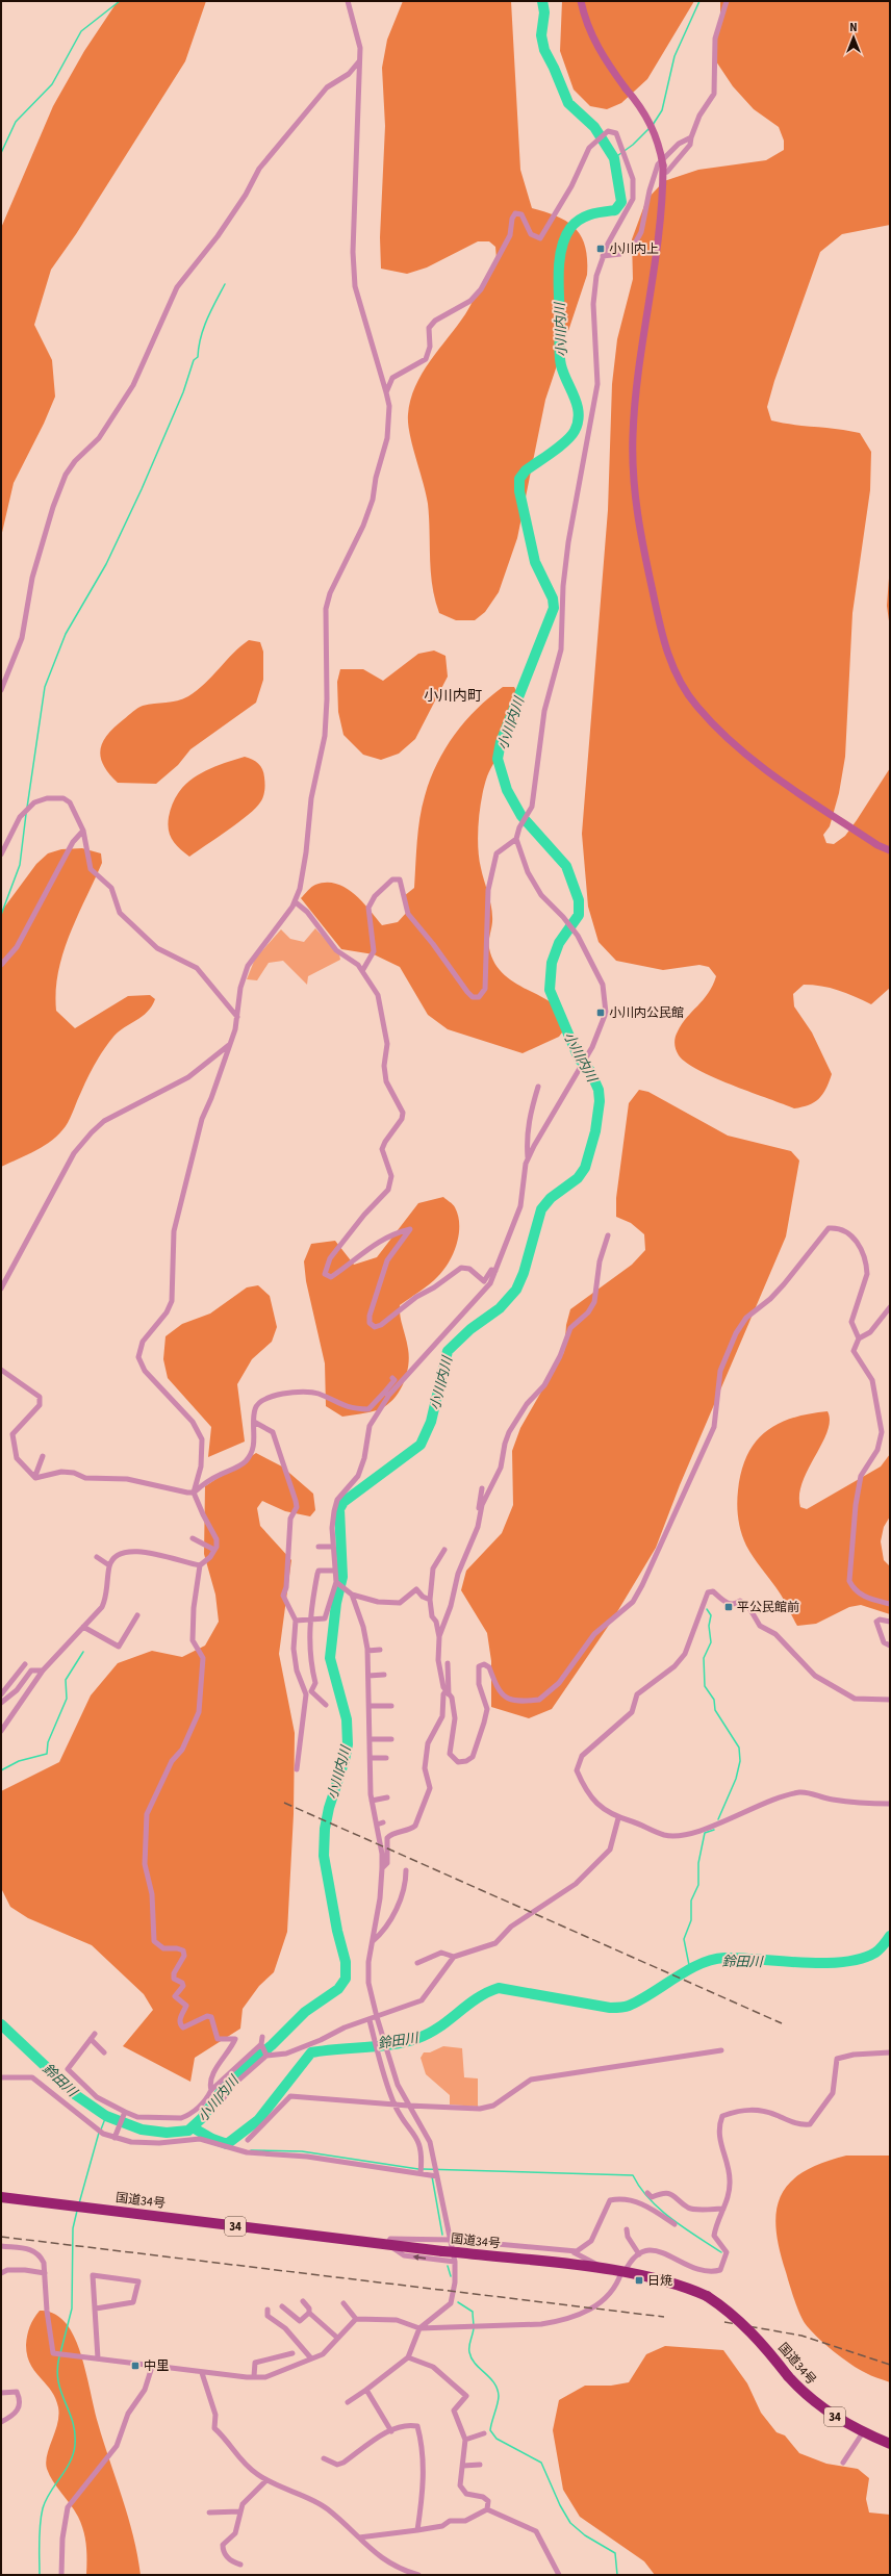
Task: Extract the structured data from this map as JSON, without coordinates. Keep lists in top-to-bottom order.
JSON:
{
  "streets": {
    "highway": ["国道34号", "34"]
  },
  "districts": ["小川内町"],
  "water": ["小川内川", "鈴田川"],
  "places": {
    "transit": [
      "小川内上",
      "小川内公民館",
      "平公民館前",
      "日焼",
      "中里"
    ]
  },
  "north": "top"
}
